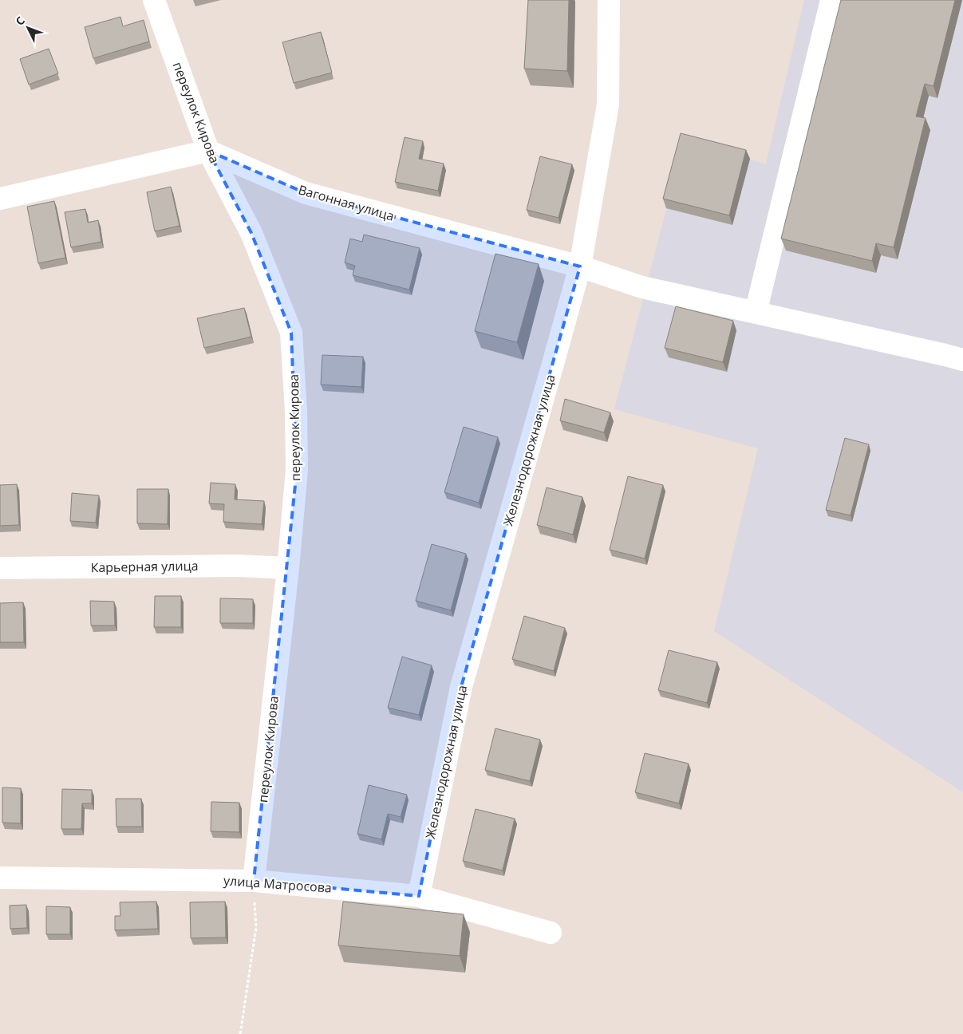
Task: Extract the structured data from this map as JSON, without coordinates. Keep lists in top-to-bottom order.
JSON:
{
  "streets": {
    "street": [
      "переулок Кирова",
      "Вагонная улица",
      "Железнодорожная улица",
      "Карьерная улица",
      "улица Матросова"
    ]
  },
  "crossings": [
    ["переулок Кирова", "Вагонная улица"],
    ["переулок Кирова", "Карьерная улица"],
    ["переулок Кирова", "улица Матросова"],
    ["Вагонная улица", "Железнодорожная улица"],
    ["Железнодорожная улица", "улица Матросова"]
  ],
  "north": "top left"
}
